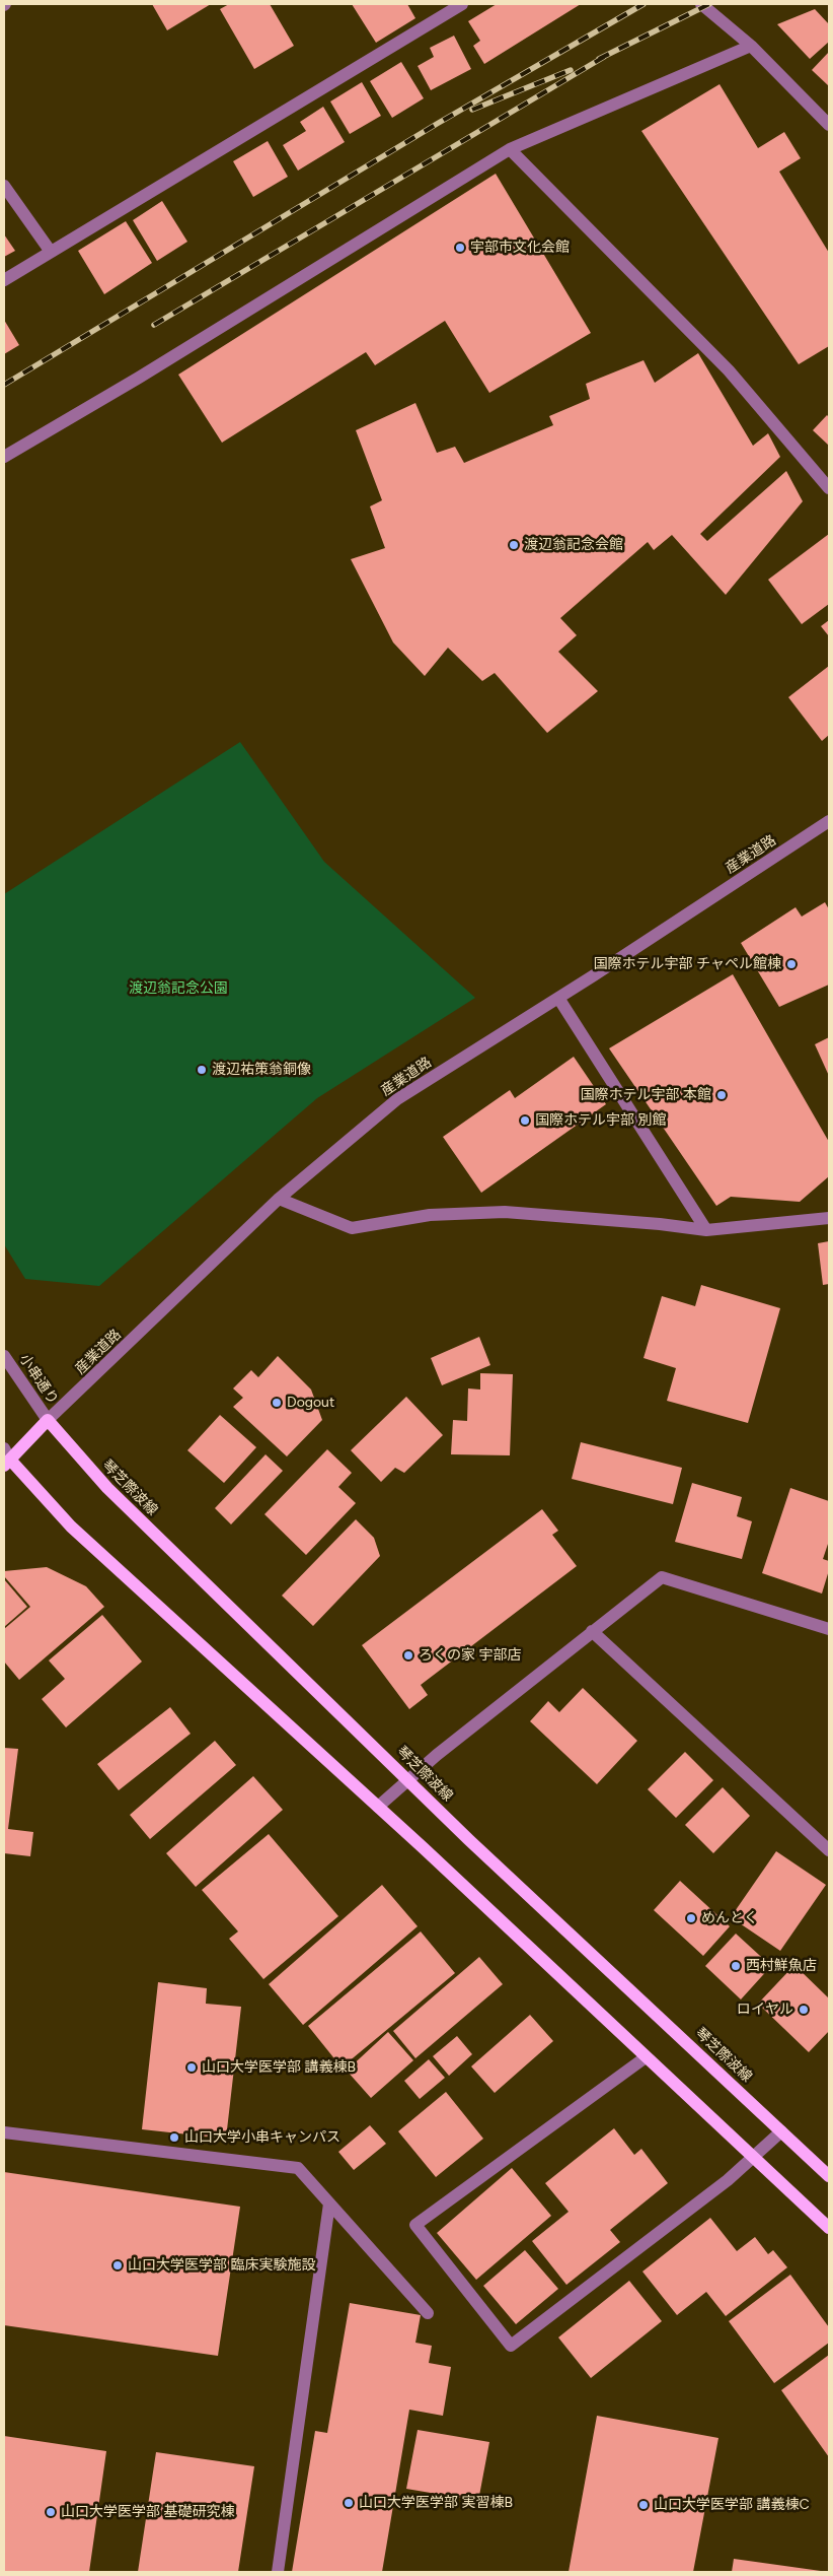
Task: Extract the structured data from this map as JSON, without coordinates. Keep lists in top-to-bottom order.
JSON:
{
  "streets": {
    "main road": ["琴芝際波線"],
    "street": ["産業道路", "小串通り"]
  },
  "crossings": [
    ["産業道路", "小串通り"],
    ["産業道路", "琴芝際波線"],
    ["小串通り", "琴芝際波線"]
  ],
  "parks": ["渡辺翁記念公園"],
  "places": [
    "宇部市文化会館",
    "渡辺翁記念会館",
    "国際ホテル宇部 チャペル館棟",
    "渡辺祐策翁銅像",
    "国際ホテル宇部 本館",
    "国際ホテル宇部 別館",
    "Dogout",
    "ろくの家 宇部店",
    "めんとく",
    "西村鮮魚店",
    "ロイヤル",
    "山口大学医学部 講義棟B",
    "山口大学小串キャンパス",
    "山口大学医学部 臨床実験施設",
    "山口大学医学部 実習棟B",
    "山口大学医学部 講義棟C",
    "山口大学医学部 基礎研究棟"
  ]
}
